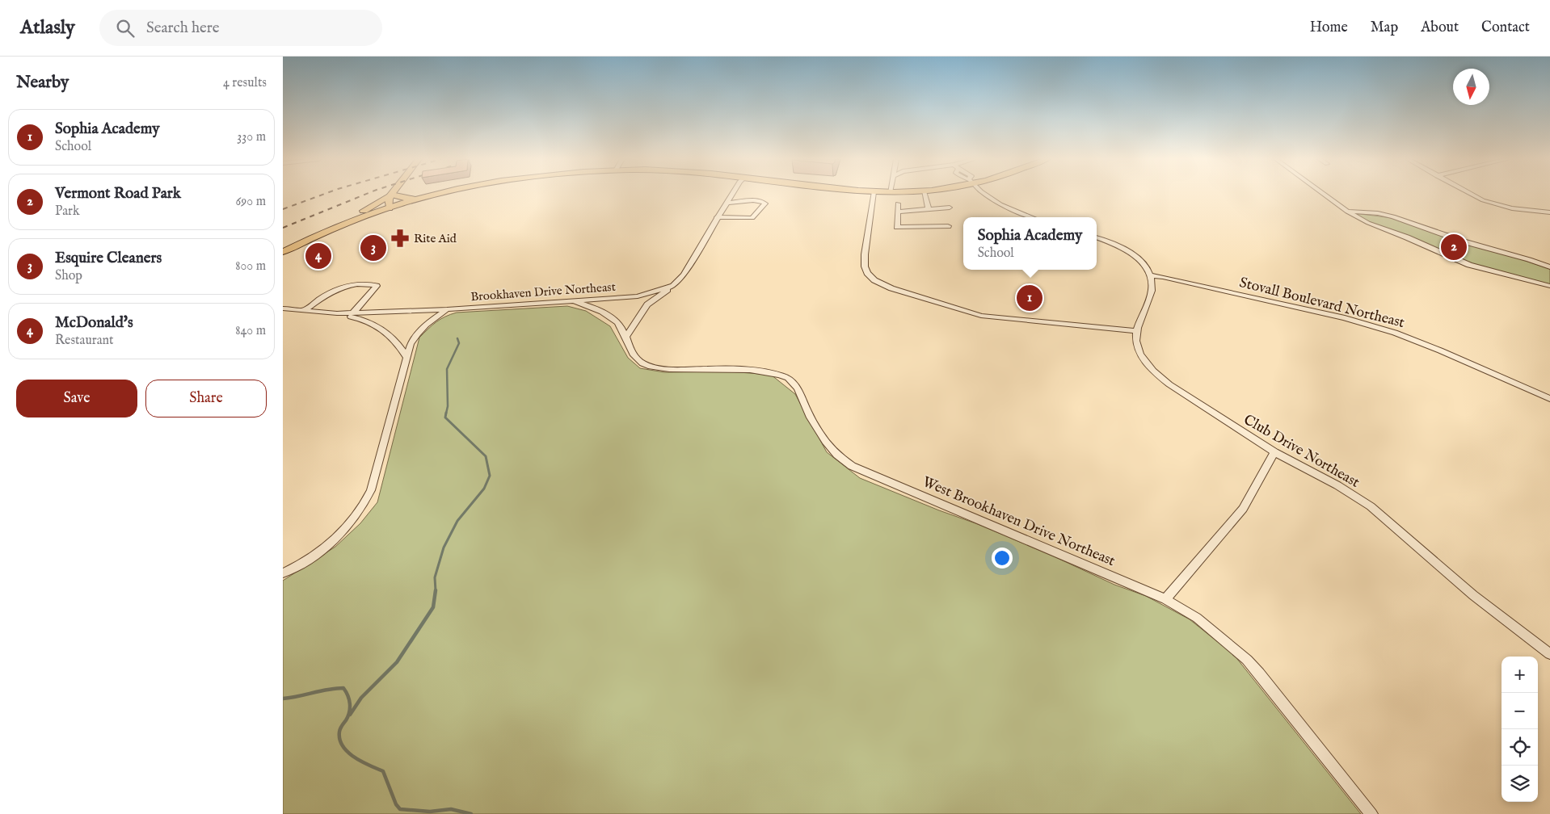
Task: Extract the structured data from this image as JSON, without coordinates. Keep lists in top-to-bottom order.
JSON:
{
  "streets": {
    "street": [
      "Brookhaven Drive Northeast",
      "Stovall Boulevard Northeast",
      "Club Drive Northeast",
      "West Brookhaven Drive Northeast"
    ]
  },
  "crossings": [
    ["Brookhaven Drive Northeast", "West Brookhaven Drive Northeast"],
    ["Stovall Boulevard Northeast", "Club Drive Northeast"]
  ],
  "places": {
    "pharmacy": ["Rite Aid"]
  },
  "north": "bottom",
  "page": {
    "header": "Atlasly",
    "search": "Search here",
    "nav": [
      "Home",
      "Map",
      "About",
      "Contact"
    ],
    "heading": ["Nearby", "4 results"],
    "list": [
      {
        "mark": "1",
        "name": "Sophia Academy",
        "note": "School",
        "value": "330 m"
      },
      {
        "mark": "2",
        "name": "Vermont Road Park",
        "note": "Park",
        "value": "690 m"
      },
      {
        "mark": "3",
        "name": "Esquire Cleaners",
        "note": "Shop",
        "value": "800 m"
      },
      {
        "mark": "4",
        "name": "McDonald's",
        "note": "Restaurant",
        "value": "840 m"
      }
    ],
    "popup": ["Sophia Academy", "School"],
    "pins": [
      "2",
      "3",
      "4",
      "1"
    ],
    "buttons": ["Save", "Share"],
    "map_buttons": ["+", "−"]
  }
}
